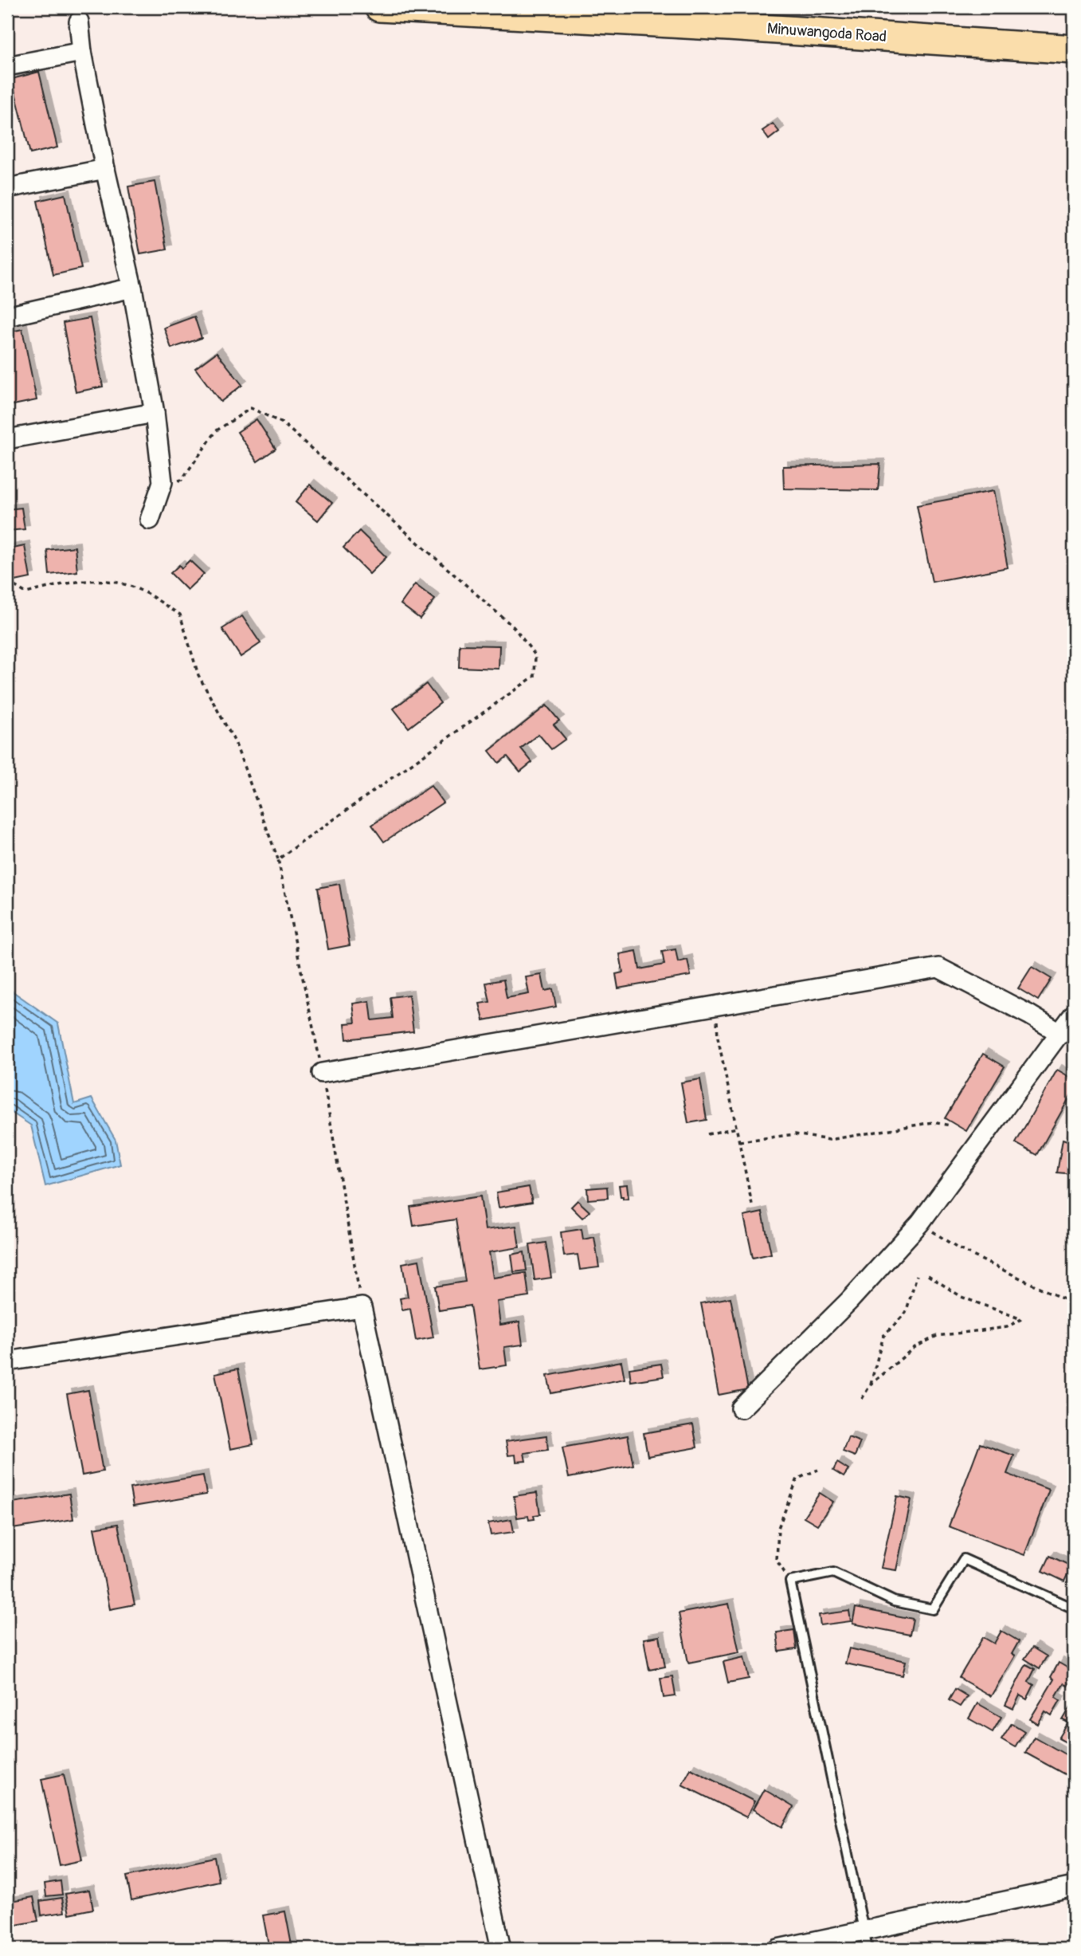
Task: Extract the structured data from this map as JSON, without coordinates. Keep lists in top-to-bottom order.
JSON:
{
  "streets": {
    "main road": ["Minuwangoda Road"]
  }
}
